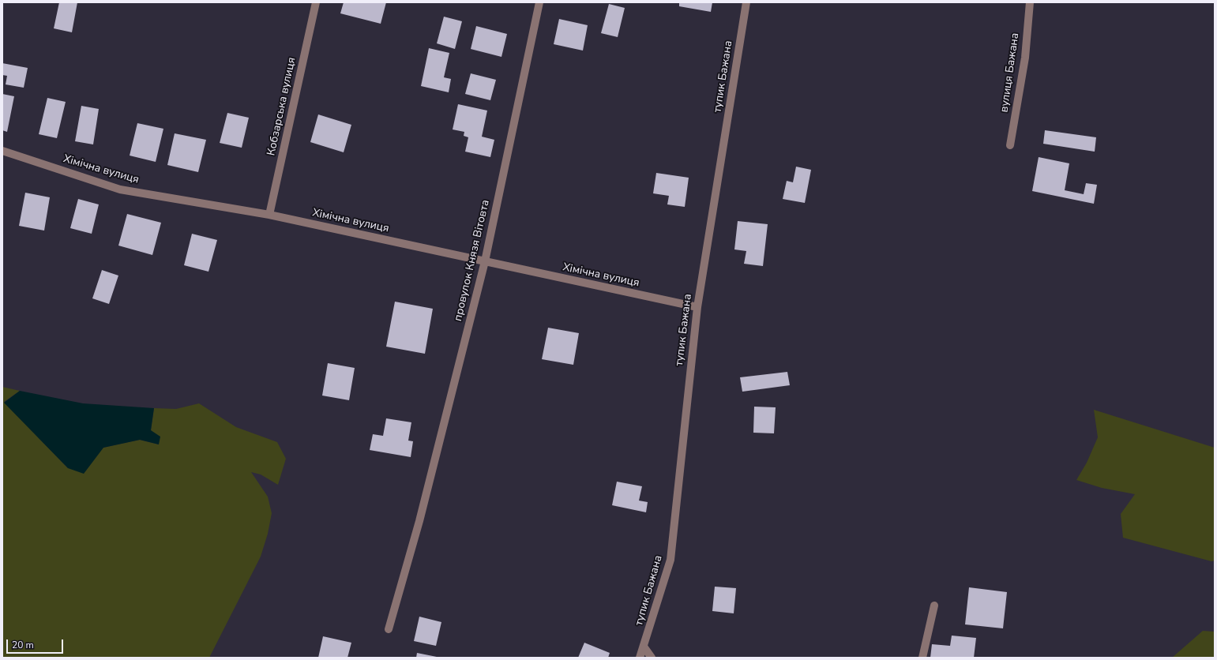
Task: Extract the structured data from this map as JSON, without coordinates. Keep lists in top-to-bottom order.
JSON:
{
  "streets": {
    "street": [
      "вулиця Бажана",
      "тупик Бажана",
      "Кобзарська вулиця",
      "Хімічна вулиця",
      "провулок Князя Вітовта"
    ]
  },
  "crossings": [
    ["тупик Бажана", "Хімічна вулиця"],
    ["Кобзарська вулиця", "Хімічна вулиця"],
    ["Хімічна вулиця", "провулок Князя Вітовта"]
  ],
  "scale_bar": "20 m"
}
